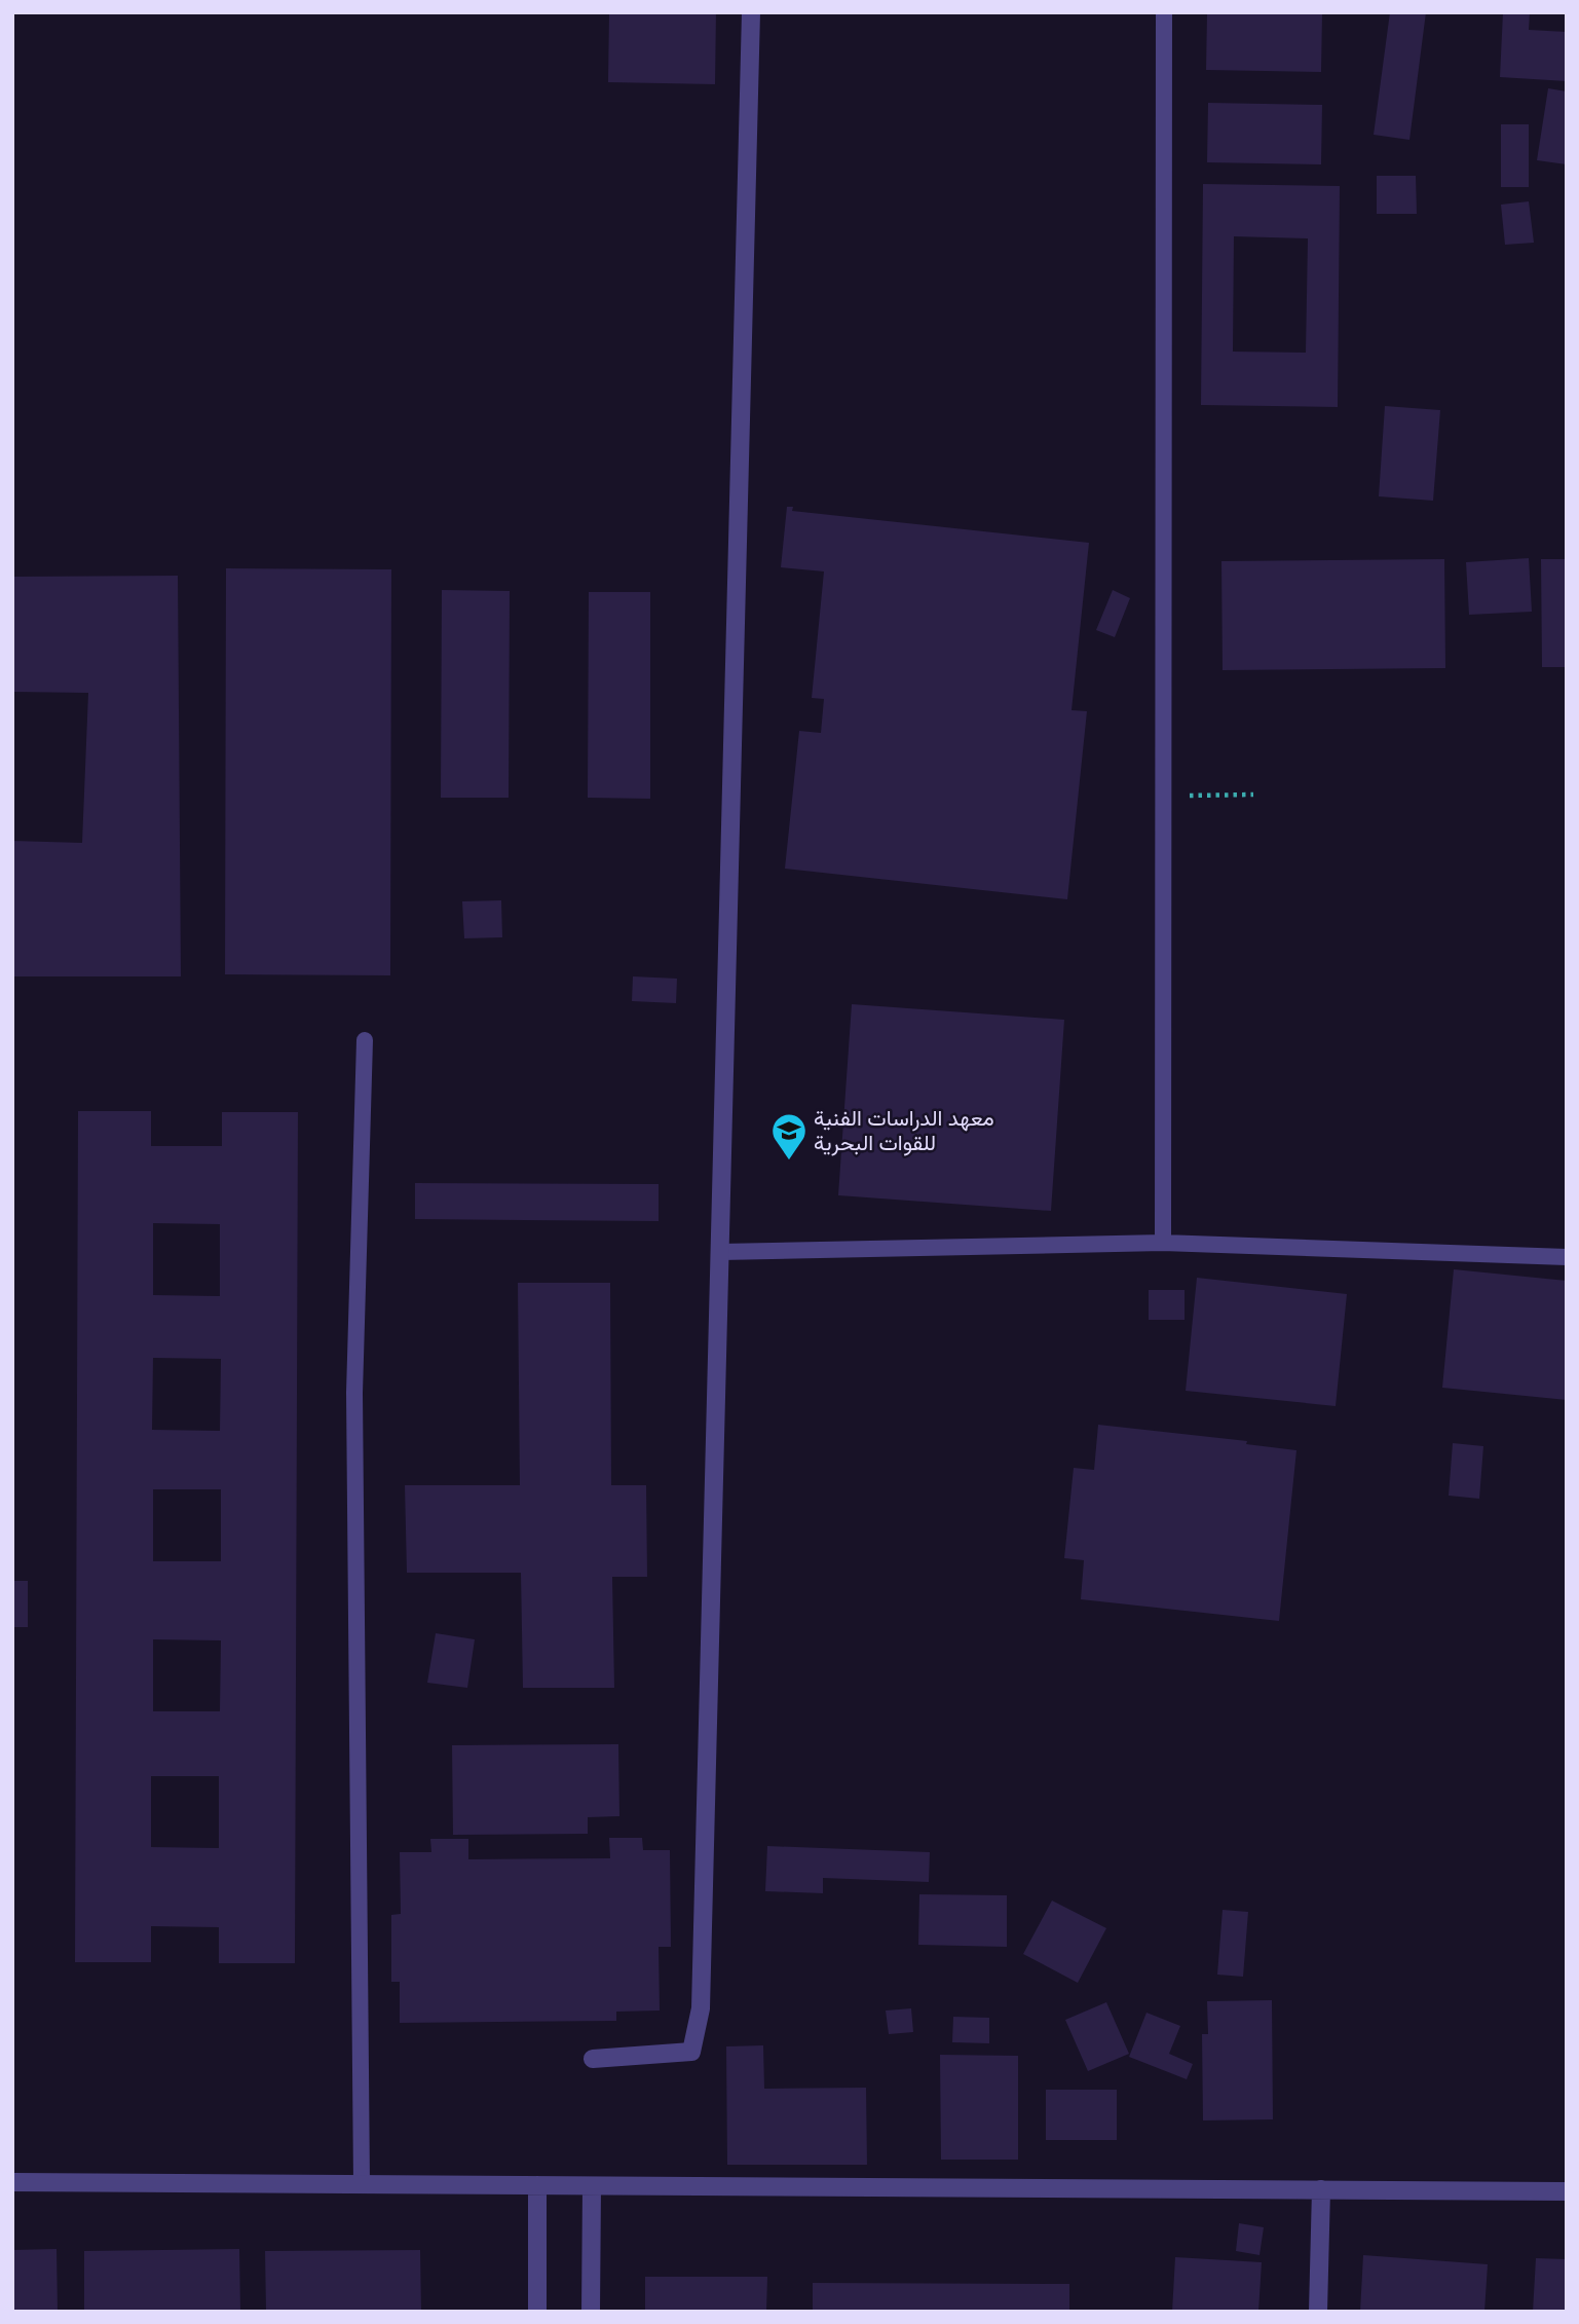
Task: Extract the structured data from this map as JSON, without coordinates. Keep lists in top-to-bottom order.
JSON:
{
  "places": {
    "school or university": ["معهد الدراسات الفنية للقوات البحرية"]
  }
}
